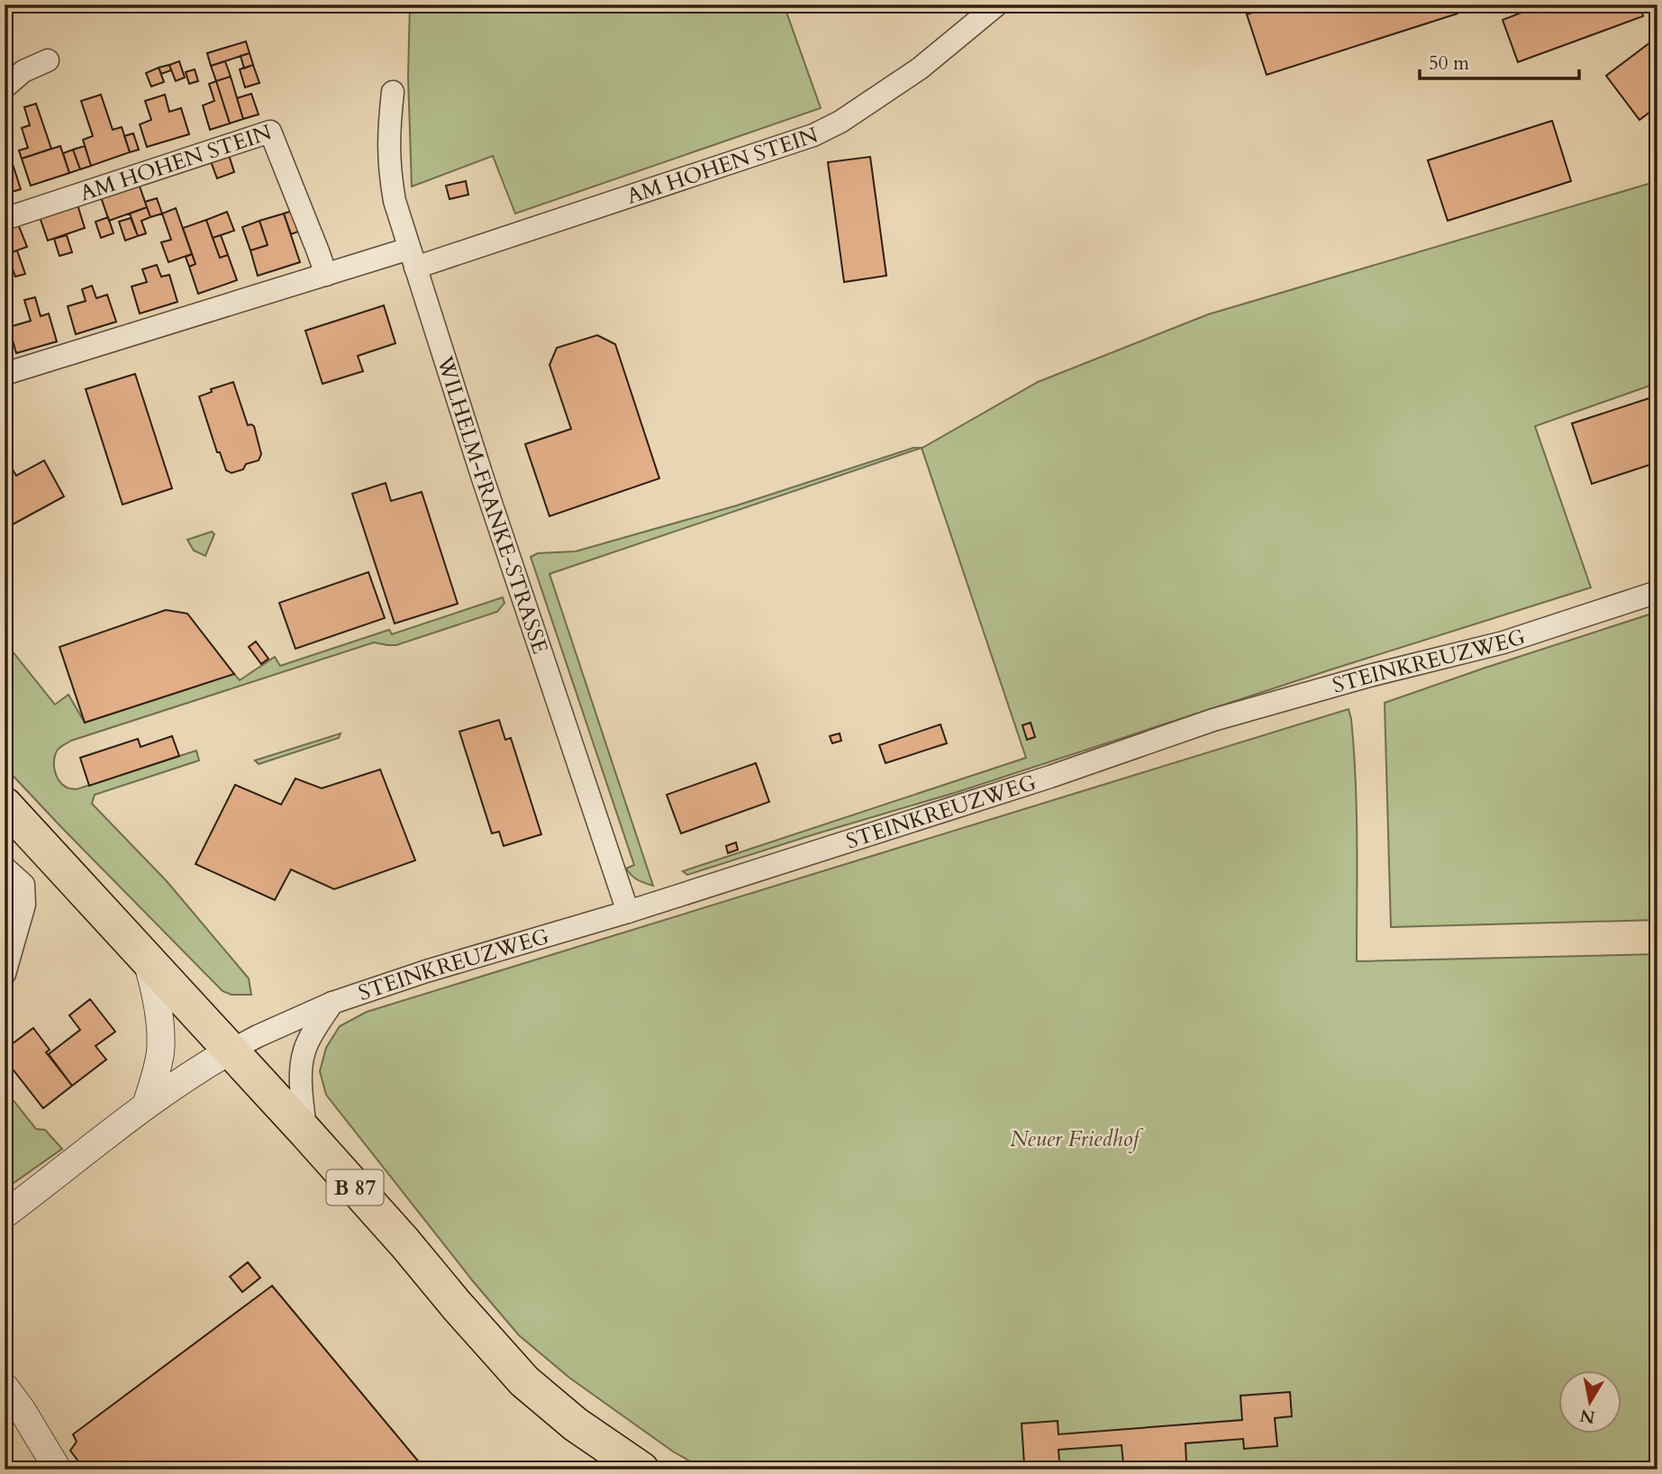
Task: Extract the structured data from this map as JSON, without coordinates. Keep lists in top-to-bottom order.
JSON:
{
  "streets": {
    "main road": ["B 87"],
    "street": ["AM HOHEN STEIN", "WILHELM-FRANKE-STRASSE", "STEINKREUZWEG"]
  },
  "crossings": [
    ["AM HOHEN STEIN", "WILHELM-FRANKE-STRASSE"],
    ["WILHELM-FRANKE-STRASSE", "STEINKREUZWEG"],
    ["STEINKREUZWEG", "B 87"]
  ],
  "parks": ["Neuer Friedhof"],
  "scale_bar": "50 m",
  "north": "bottom"
}
